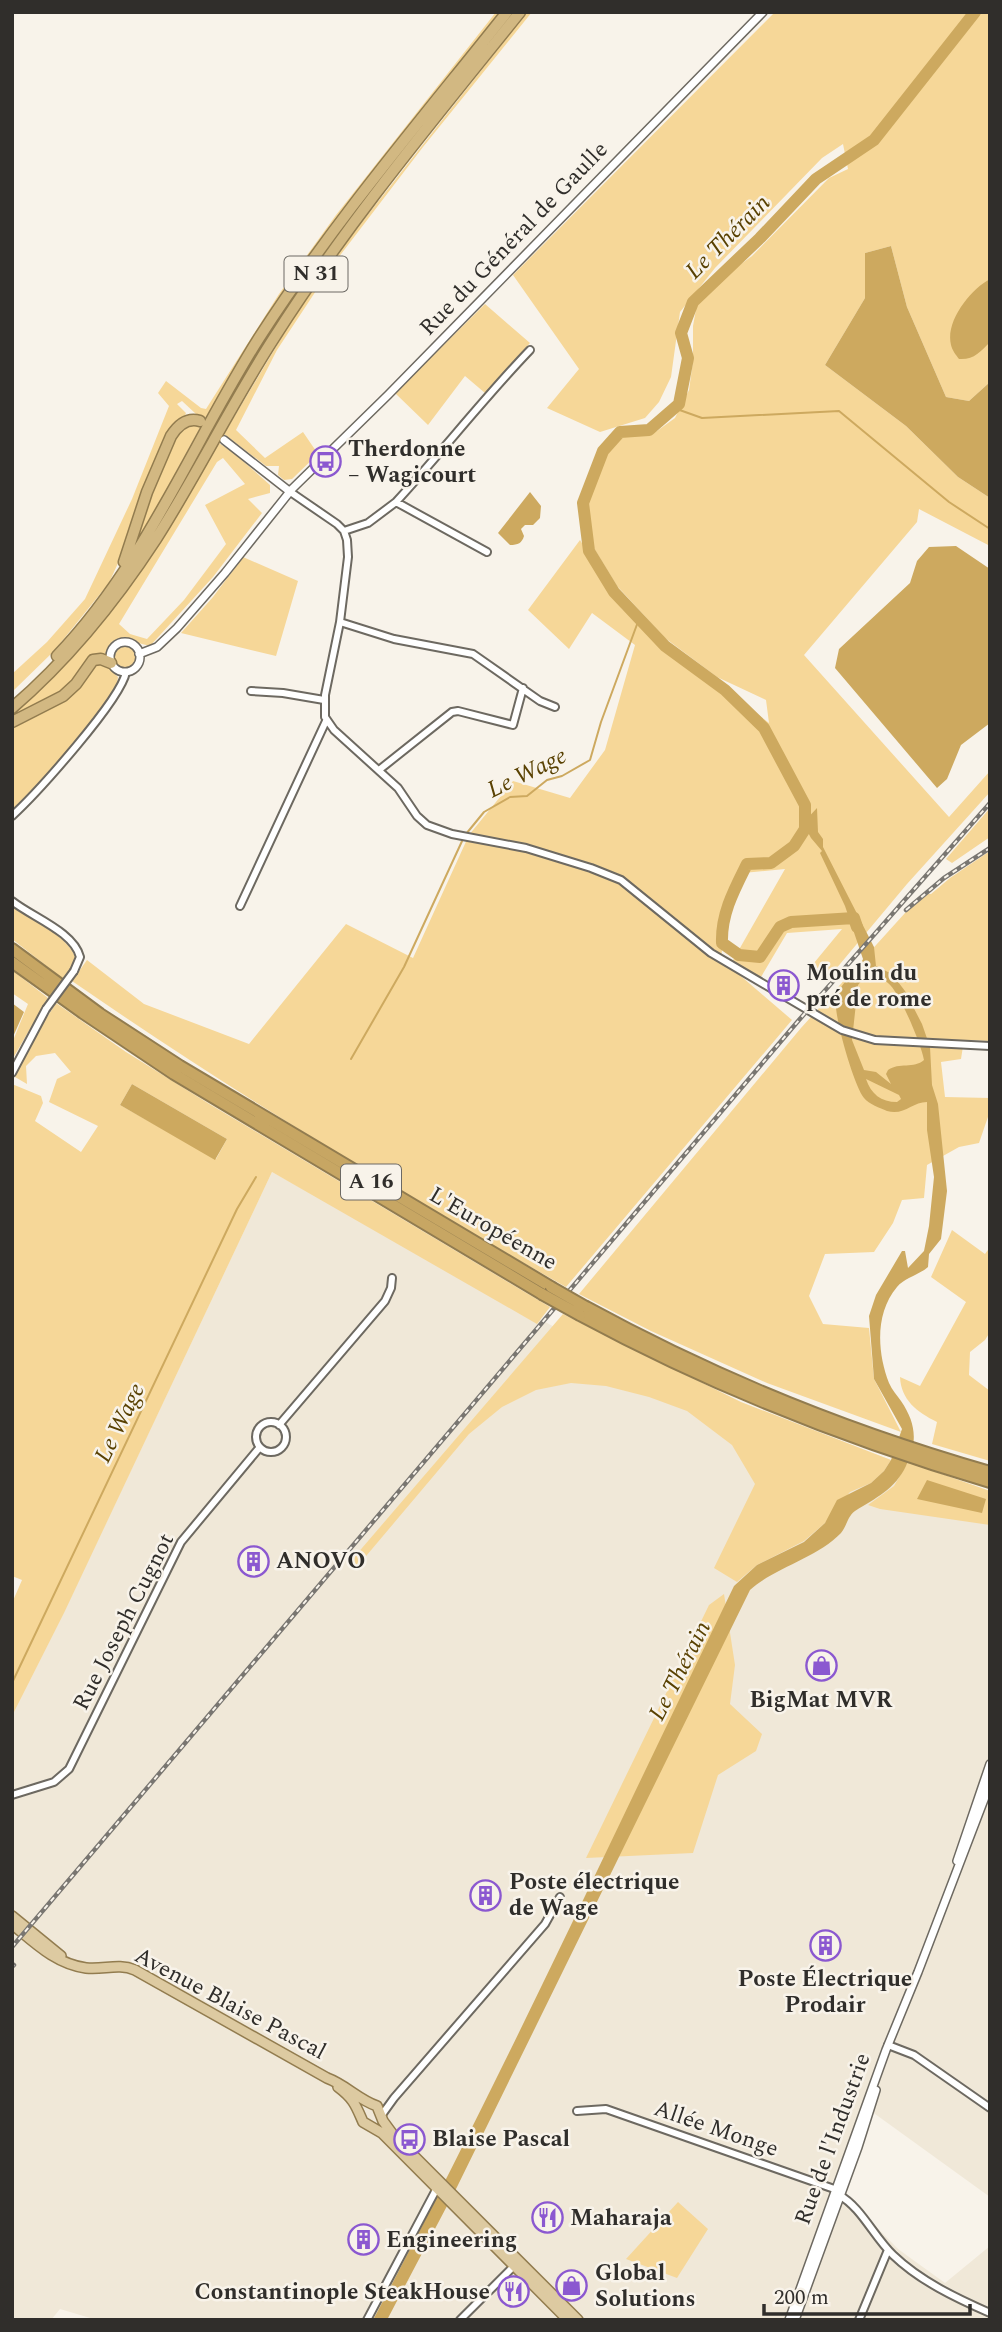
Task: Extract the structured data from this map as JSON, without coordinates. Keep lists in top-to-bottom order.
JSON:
{
  "streets": {
    "highway": ["N 31", "A 16", "L'Européenne"],
    "main road": ["Avenue Blaise Pascal"],
    "street": [
      "Rue du Général de Gaulle",
      "Rue Joseph Cugnot",
      "Allée Monge",
      "Rue de l'Industrie"
    ]
  },
  "crossings": [
    ["Allée Monge", "Rue de l'Industrie"]
  ],
  "water": ["Le Thérain", "Le Wage"],
  "places": {
    "bus stop": ["Therdonne – Wagicourt", "Blaise Pascal"],
    "building": [
      "Moulin du pré de rome",
      "ANOVO",
      "Poste électrique de Wage",
      "Poste Électrique Prodair",
      "Engineering"
    ],
    "shop": ["BigMat MVR", "Global Solutions"],
    "restaurant": ["Maharaja", "Constantinople SteakHouse"]
  },
  "scale_bar": "200 m"
}
